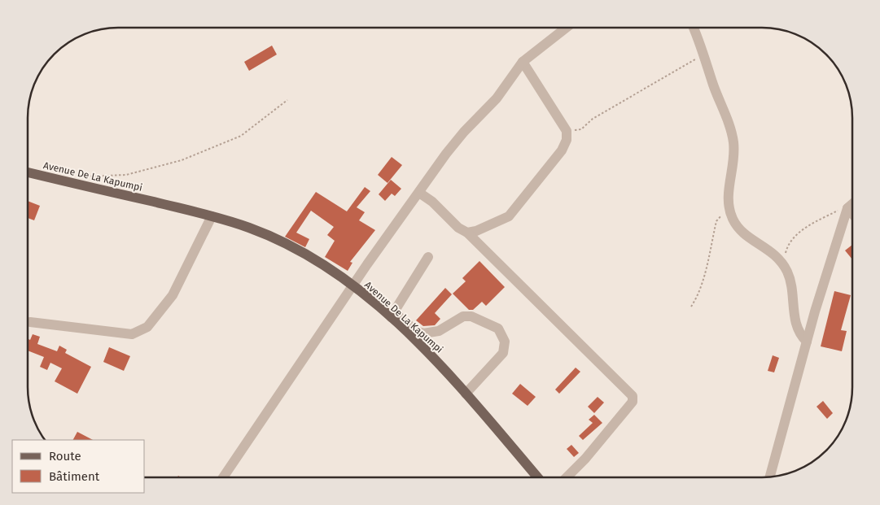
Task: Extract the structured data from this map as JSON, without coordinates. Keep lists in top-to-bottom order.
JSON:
{
  "streets": {
    "main road": ["Avenue De La Kapumpi"]
  },
  "legend": ["Route", "Bâtiment"]
}
